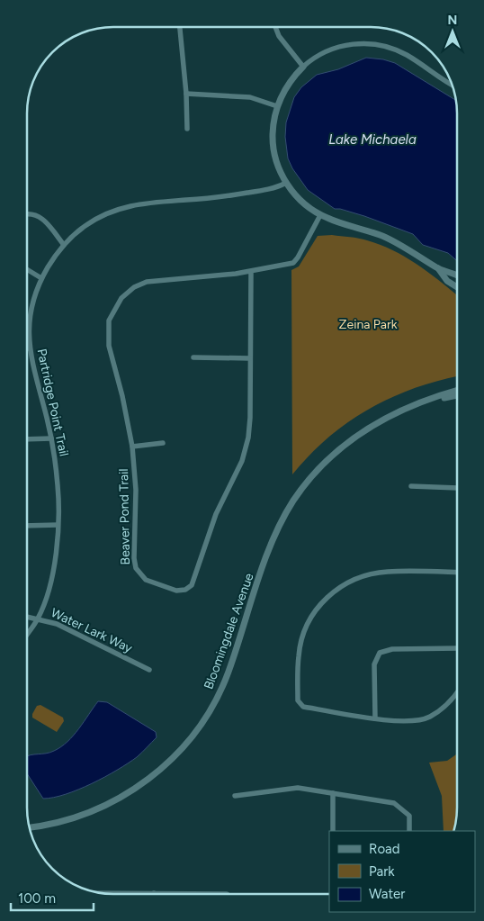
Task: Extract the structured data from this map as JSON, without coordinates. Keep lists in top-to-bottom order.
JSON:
{
  "streets": {
    "street": [
      "Partridge Point Trail",
      "Beaver Pond Trail",
      "Water Lark Way",
      "Bloomingdale Avenue"
    ]
  },
  "crossings": [
    ["Partridge Point Trail", "Water Lark Way"]
  ],
  "water": ["Lake Michaela"],
  "parks": ["Zeina Park"],
  "legend": ["Road", "Park", "Water"],
  "scale_bar": "100 m",
  "north": "top"
}
